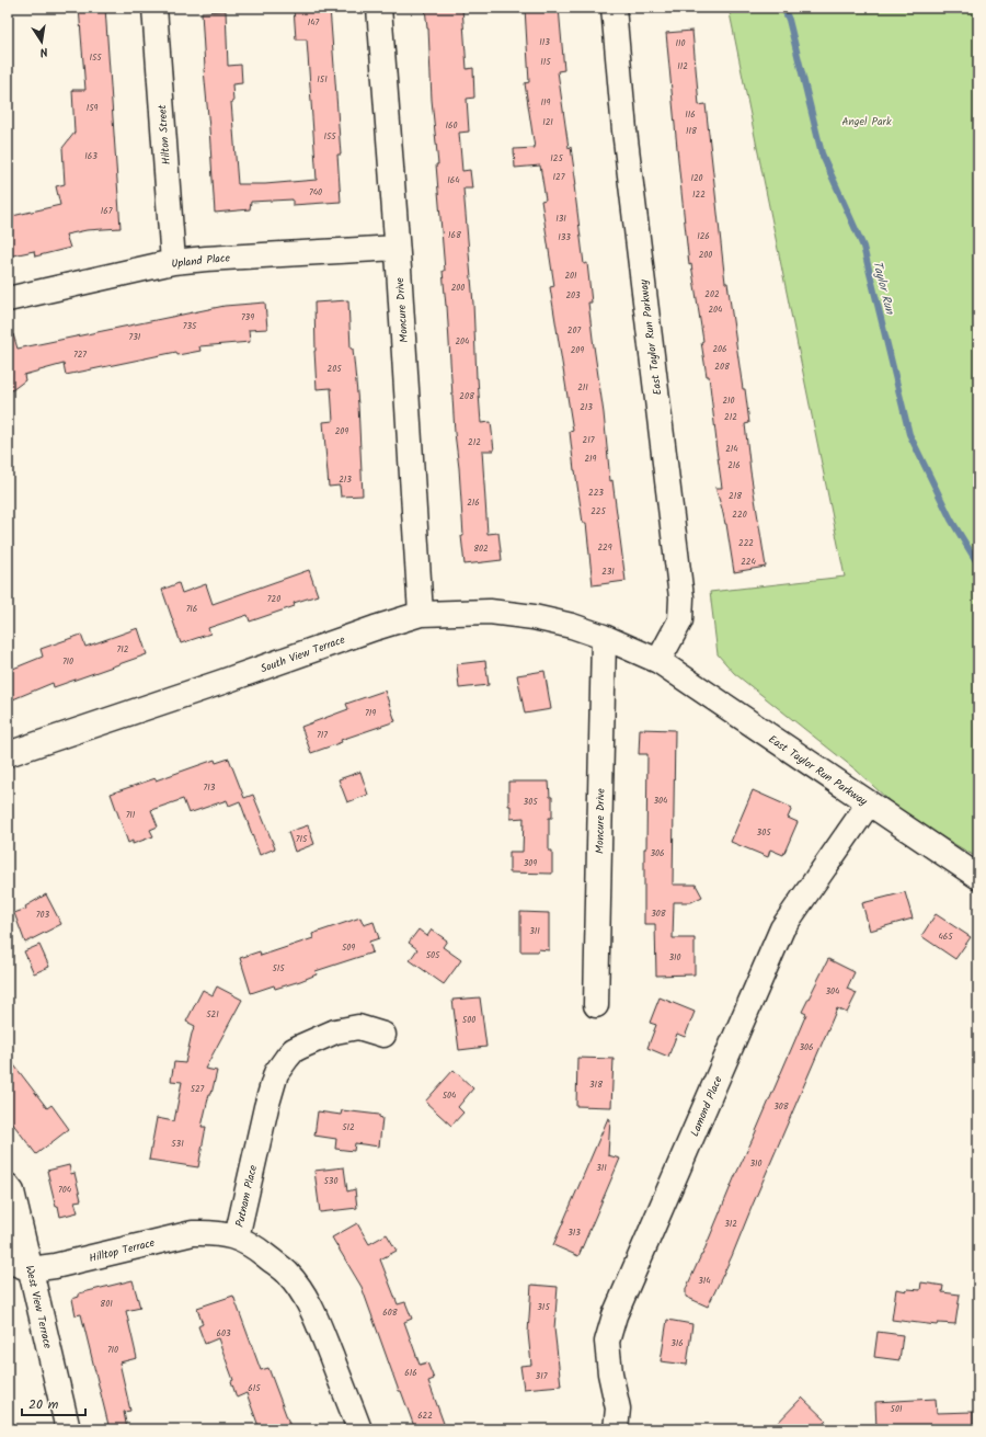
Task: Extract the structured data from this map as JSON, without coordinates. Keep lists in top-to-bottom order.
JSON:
{
  "streets": {
    "street": [
      "Hilton Street",
      "Upland Place",
      "Moncure Drive",
      "East Taylor Run Parkway",
      "South View Terrace",
      "Lamond Place",
      "Putnam Place",
      "Hilltop Terrace",
      "West View Terrace"
    ]
  },
  "crossings": [
    ["Hilton Street", "Upland Place"],
    ["Upland Place", "Moncure Drive"],
    ["Moncure Drive", "East Taylor Run Parkway"],
    ["Moncure Drive", "South View Terrace"],
    ["East Taylor Run Parkway", "South View Terrace"],
    ["East Taylor Run Parkway", "Lamond Place"],
    ["Putnam Place", "Hilltop Terrace"],
    ["Hilltop Terrace", "West View Terrace"]
  ],
  "water": ["Taylor Run"],
  "parks": ["Angel Park"],
  "house_numbers": [
    "147",
    "113",
    "110",
    "155",
    "115",
    "112",
    "151",
    "119",
    "159",
    "116",
    "121",
    "160",
    "118",
    "155",
    "163",
    "125",
    "127",
    "120",
    "164",
    "740",
    "122",
    "167",
    "131",
    "168",
    "126",
    "133",
    "200",
    "201",
    "200",
    "202",
    "203",
    "204",
    "739",
    "735",
    "207",
    "731",
    "204",
    "206",
    "209",
    "727",
    "208",
    "205",
    "211",
    "208",
    "210",
    "213",
    "212",
    "209",
    "217",
    "212",
    "214",
    "219",
    "216",
    "213",
    "223",
    "218",
    "216",
    "225",
    "220",
    "222",
    "229",
    "802",
    "224",
    "231",
    "720",
    "716",
    "712",
    "710",
    "719",
    "717",
    "713",
    "304",
    "305",
    "711",
    "305",
    "715",
    "306",
    "309",
    "308",
    "703",
    "311",
    "465",
    "509",
    "505",
    "310",
    "515",
    "304",
    "521",
    "500",
    "306",
    "318",
    "527",
    "504",
    "308",
    "512",
    "531",
    "310",
    "311",
    "530",
    "704",
    "312",
    "313",
    "314",
    "801",
    "315",
    "608",
    "603",
    "316",
    "710",
    "616",
    "317",
    "615",
    "501",
    "622"
  ],
  "scale_bar": "20 m",
  "north": "bottom"
}
